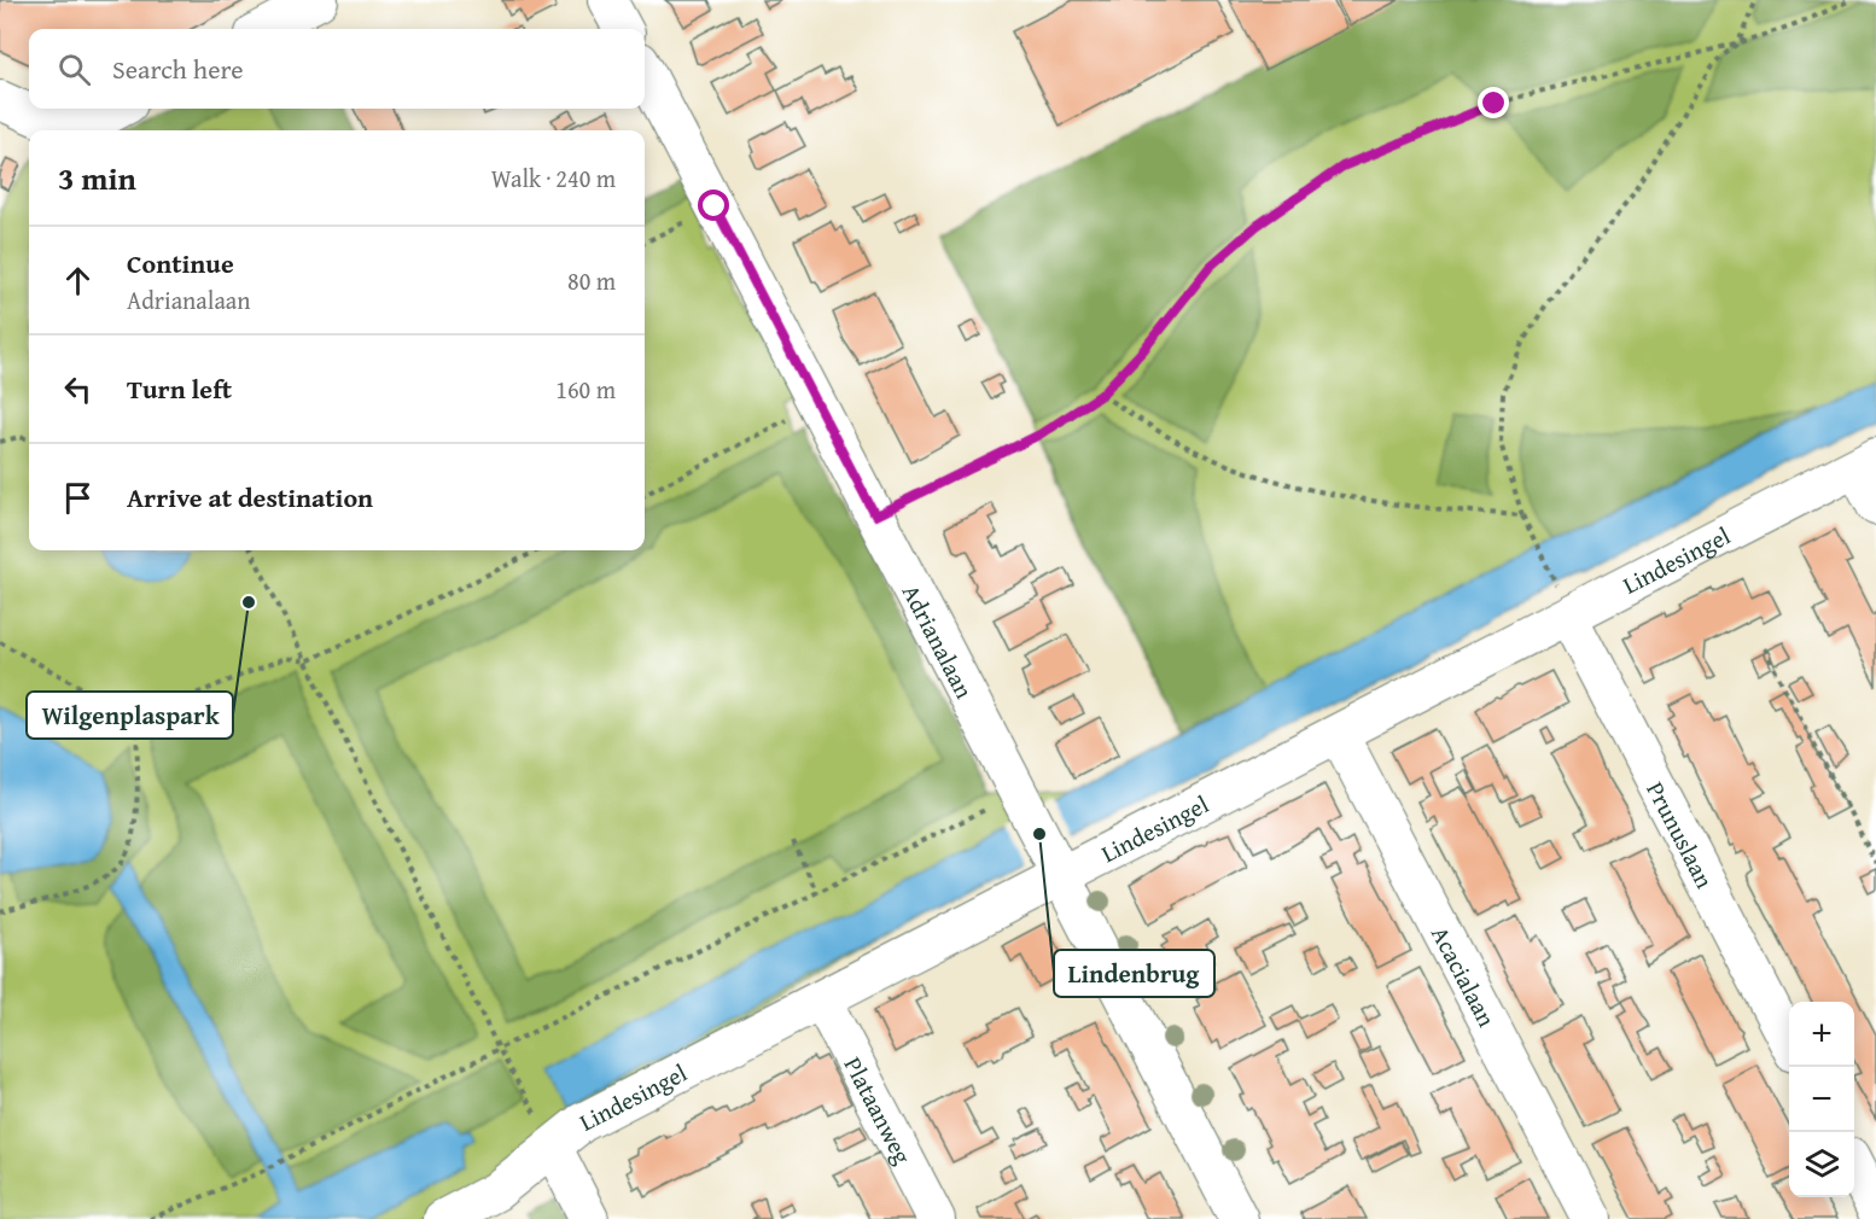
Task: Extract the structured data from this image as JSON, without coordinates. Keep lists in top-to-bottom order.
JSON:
{
  "streets": {
    "street": [
      "Lindesingel",
      "Adrianalaan",
      "Prunuslaan",
      "Acacialaan",
      "Plataanweg"
    ]
  },
  "crossings": [
    ["Lindesingel", "Adrianalaan"],
    ["Lindesingel", "Prunuslaan"],
    ["Lindesingel", "Acacialaan"],
    ["Lindesingel", "Plataanweg"]
  ],
  "places": ["Wilgenplaspark", "Lindenbrug"],
  "page": {
    "search": "Search here",
    "heading": ["3 min", "Walk · 240 m"],
    "list": [
      ["Continue", "Adrianalaan", "80 m"],
      ["Turn left", "160 m"],
      "Arrive at destination"
    ],
    "map_buttons": ["+", "−"]
  }
}
